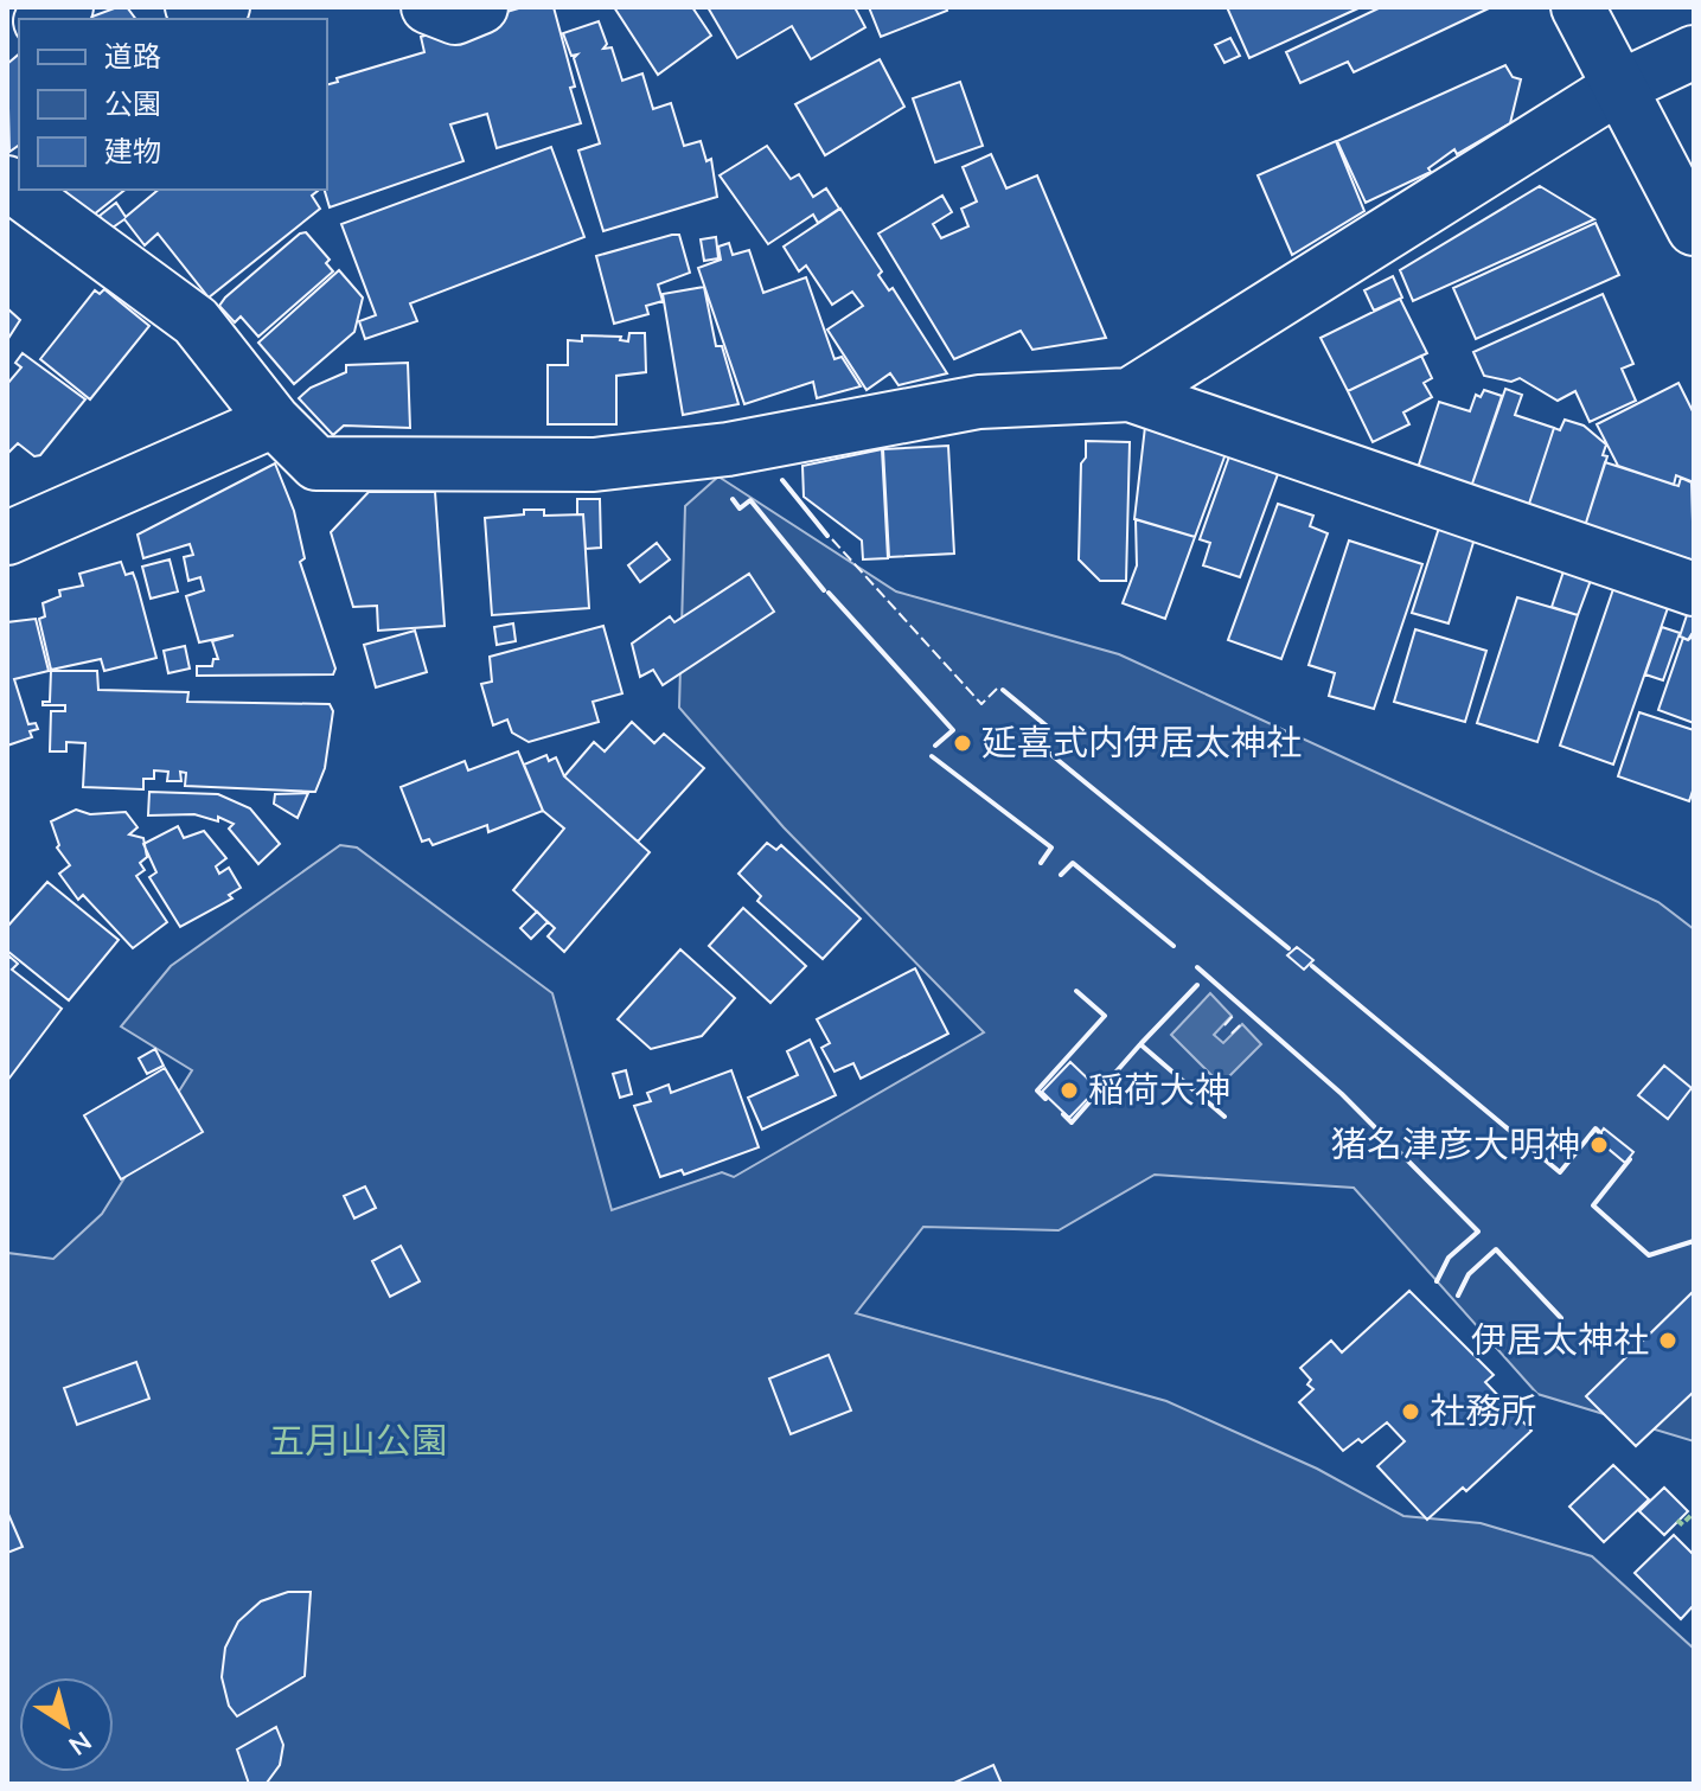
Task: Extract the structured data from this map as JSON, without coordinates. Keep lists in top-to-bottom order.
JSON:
{
  "parks": ["五月山公園"],
  "places": [
    "延喜式内伊居太神社",
    "稲荷大神",
    "猪名津彦大明神",
    "伊居太神社",
    "社務所"
  ],
  "legend": ["道路", "公園", "建物"],
  "north": "bottom right"
}
